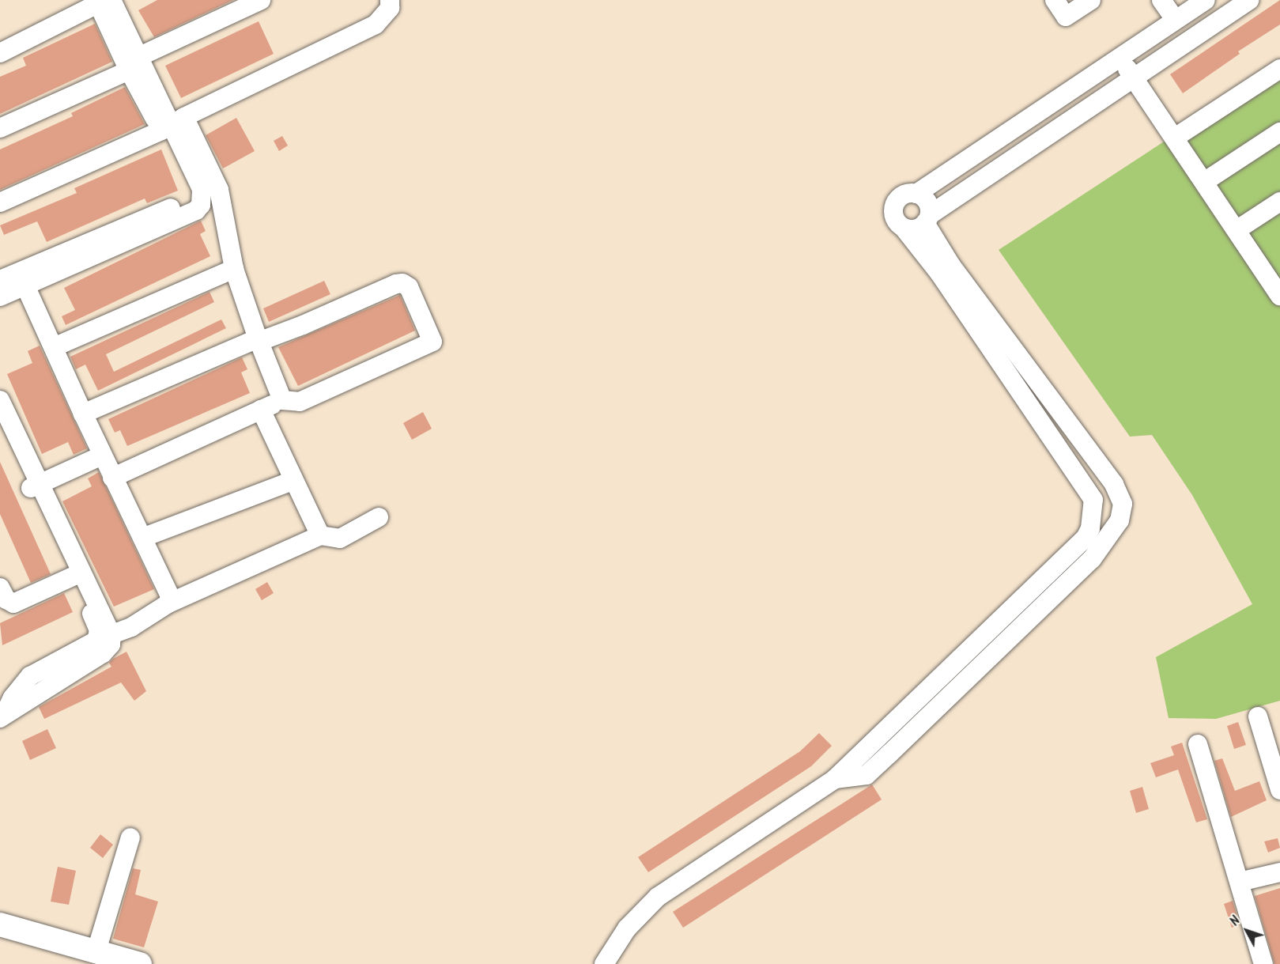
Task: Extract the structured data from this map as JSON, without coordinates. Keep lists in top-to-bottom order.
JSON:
{
  "north": "top left"
}
